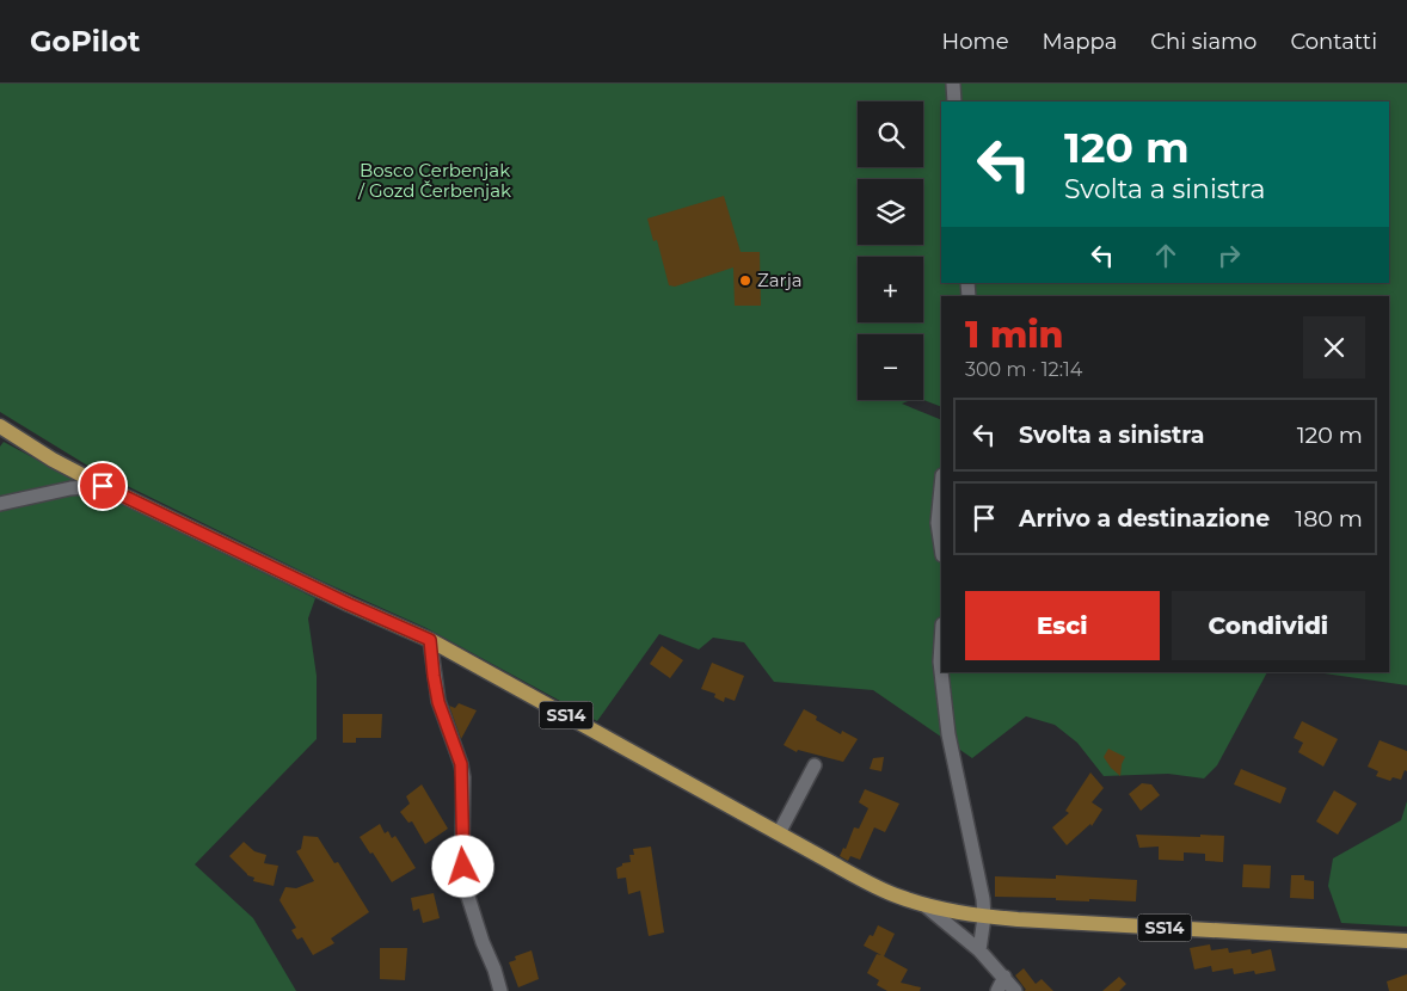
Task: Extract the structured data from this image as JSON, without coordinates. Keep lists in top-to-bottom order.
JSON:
{
  "streets": {
    "main road": ["SS14"]
  },
  "parks": ["Bosco Cerbenjak / Gozd Čerbenjak"],
  "places": ["Zarja"],
  "page": {
    "header": "GoPilot",
    "nav": [
      "Home",
      "Mappa",
      "Chi siamo",
      "Contatti"
    ],
    "map_buttons": ["+", "−"],
    "turn": ["120 m", "Svolta a sinistra"],
    "heading": ["1 min", "300 m · 12:14"],
    "list": [
      {
        "name": "Svolta a sinistra",
        "value": "120 m"
      },
      {
        "name": "Arrivo a destinazione",
        "value": "180 m"
      }
    ],
    "buttons": ["Esci", "Condividi"]
  }
}
